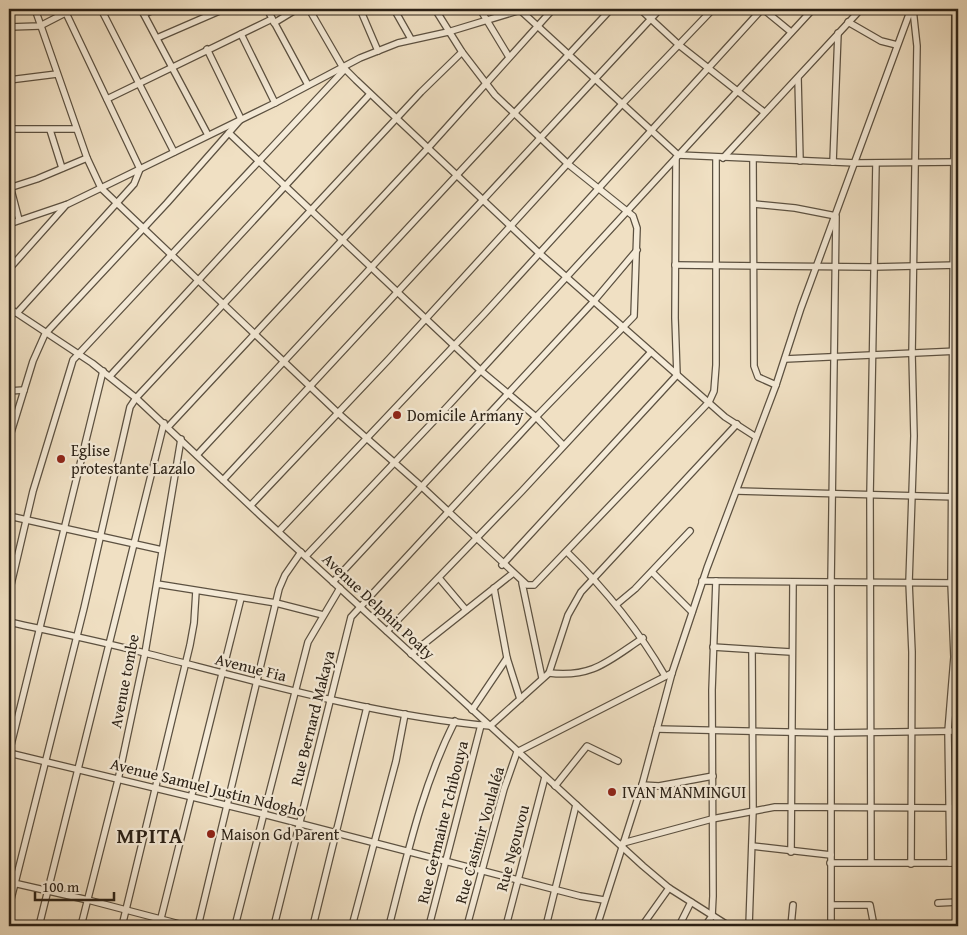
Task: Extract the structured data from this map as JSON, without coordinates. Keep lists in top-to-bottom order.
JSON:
{
  "streets": {
    "street": [
      "Avenue Delphin Poaty",
      "Avenue Fia",
      "Avenue tombe",
      "Rue Bernard Makaya",
      "Avenue Samuel Justin Ndogho",
      "Rue Germaine Tchibouya",
      "Rue Casimir Voulaléa",
      "Rue Ngouvou"
    ]
  },
  "crossings": [
    ["Avenue Delphin Poaty", "Avenue Fia"],
    ["Avenue Delphin Poaty", "Avenue tombe"],
    ["Avenue Delphin Poaty", "Rue Bernard Makaya"],
    ["Avenue Delphin Poaty", "Rue Casimir Voulaléa"],
    ["Avenue Delphin Poaty", "Rue Ngouvou"],
    ["Avenue Fia", "Avenue tombe"],
    ["Avenue Fia", "Rue Bernard Makaya"],
    ["Avenue Fia", "Rue Germaine Tchibouya"],
    ["Avenue tombe", "Avenue Samuel Justin Ndogho"],
    ["Rue Bernard Makaya", "Avenue Samuel Justin Ndogho"],
    ["Avenue Samuel Justin Ndogho", "Rue Germaine Tchibouya"],
    ["Avenue Samuel Justin Ndogho", "Rue Casimir Voulaléa"],
    ["Avenue Samuel Justin Ndogho", "Rue Ngouvou"]
  ],
  "districts": ["MPITA"],
  "places": [
    "Domicile Armany",
    "Eglise protestante Lazalo",
    "IVAN MANMINGUI",
    "Maison Gd Parent"
  ],
  "scale_bar": "100 m"
}
